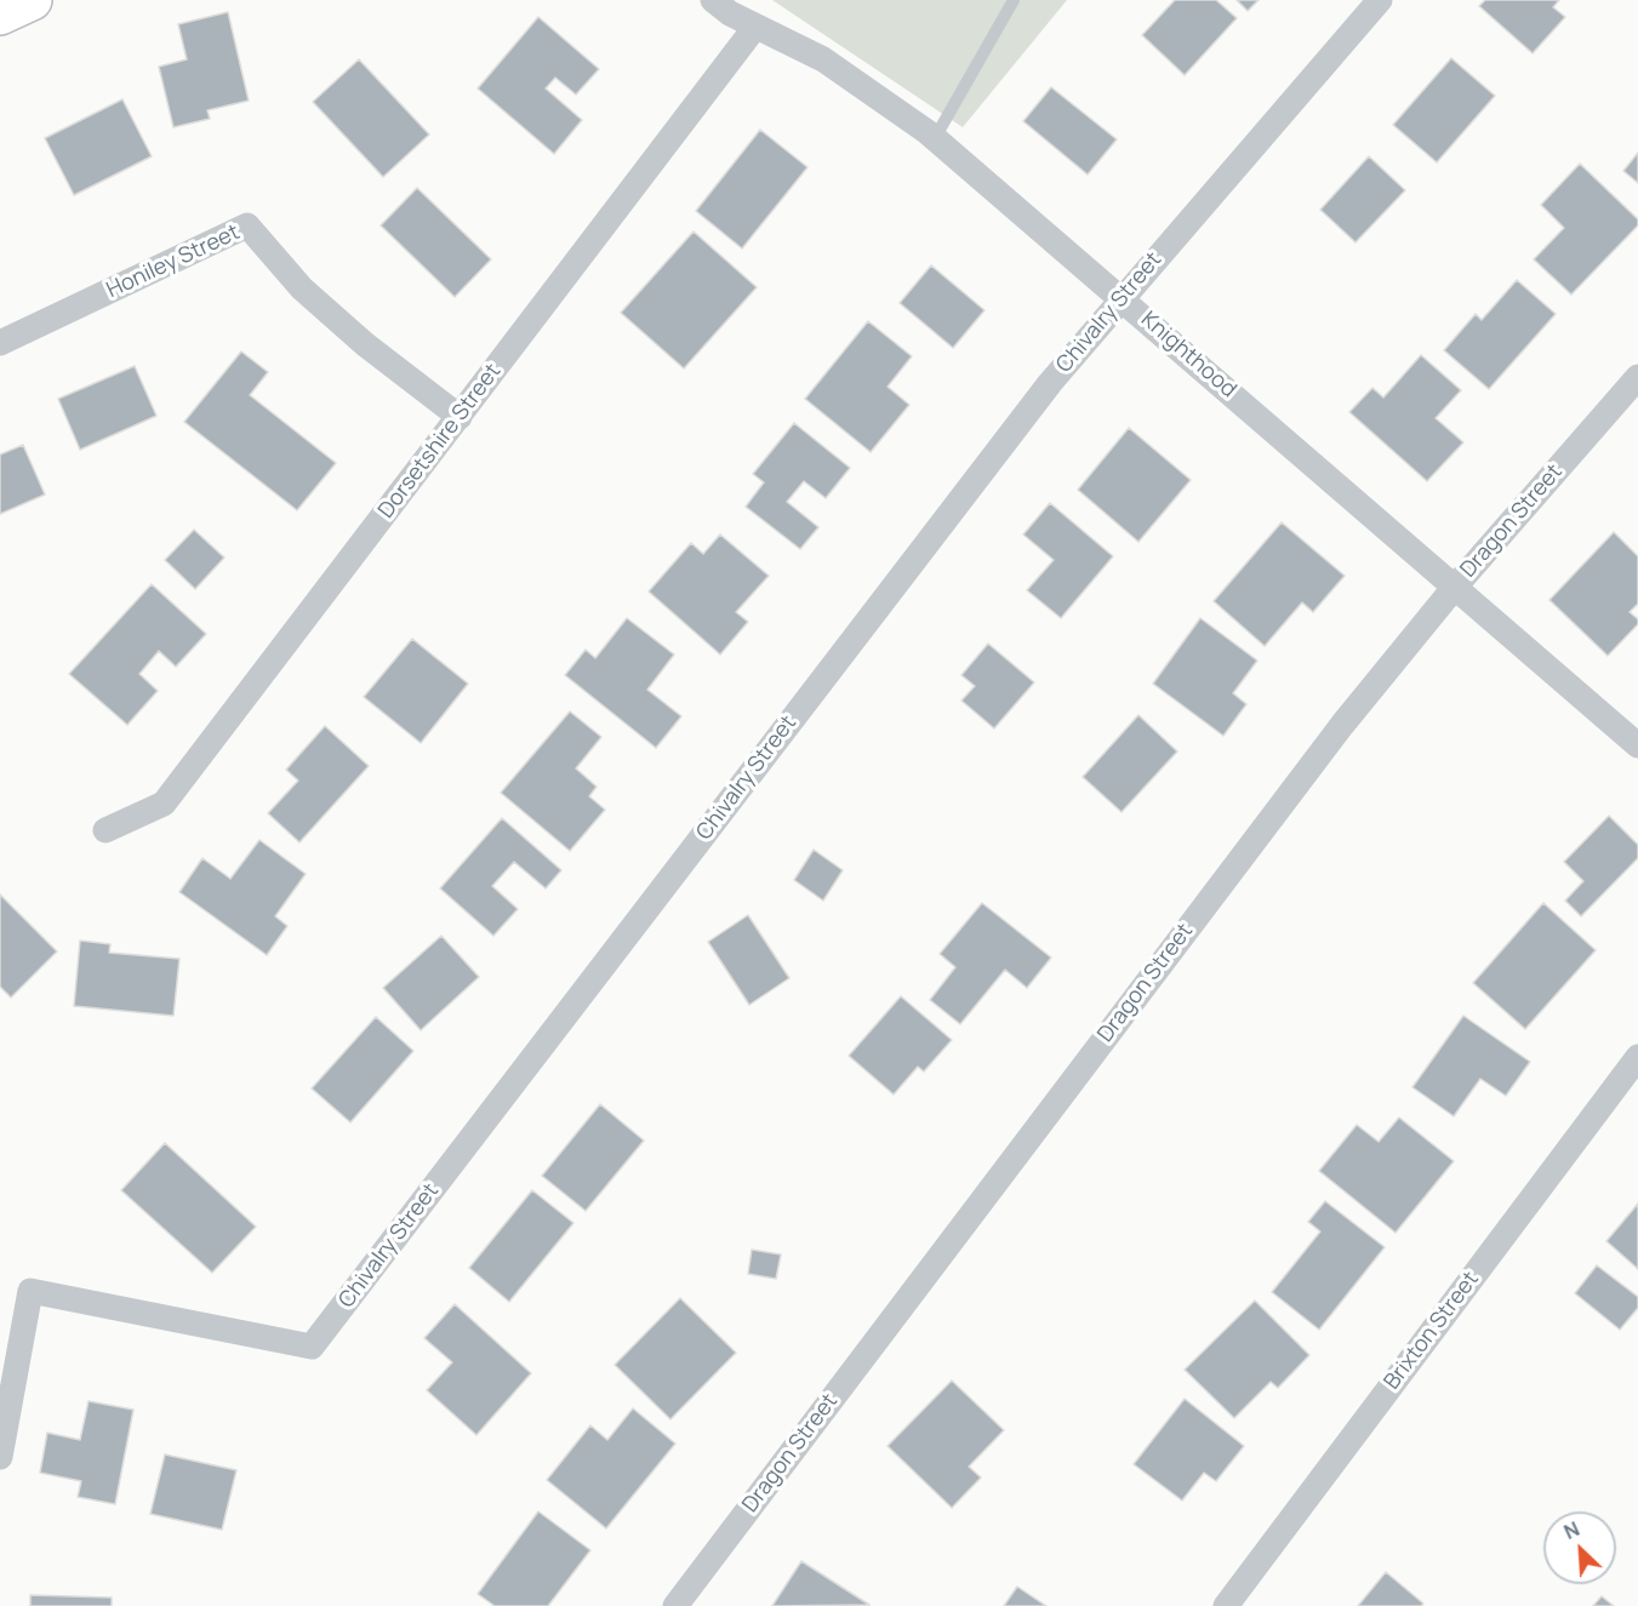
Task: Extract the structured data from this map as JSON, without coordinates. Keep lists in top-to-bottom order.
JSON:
{
  "streets": {
    "street": [
      "Honiley Street",
      "Chivalry Street",
      "Knighthood",
      "Dorsetshire Street",
      "Dragon Street",
      "Brixton Street"
    ]
  },
  "crossings": [
    ["Honiley Street", "Dorsetshire Street"],
    ["Chivalry Street", "Knighthood"],
    ["Knighthood", "Dorsetshire Street"],
    ["Knighthood", "Dragon Street"]
  ],
  "north": "top left"
}
